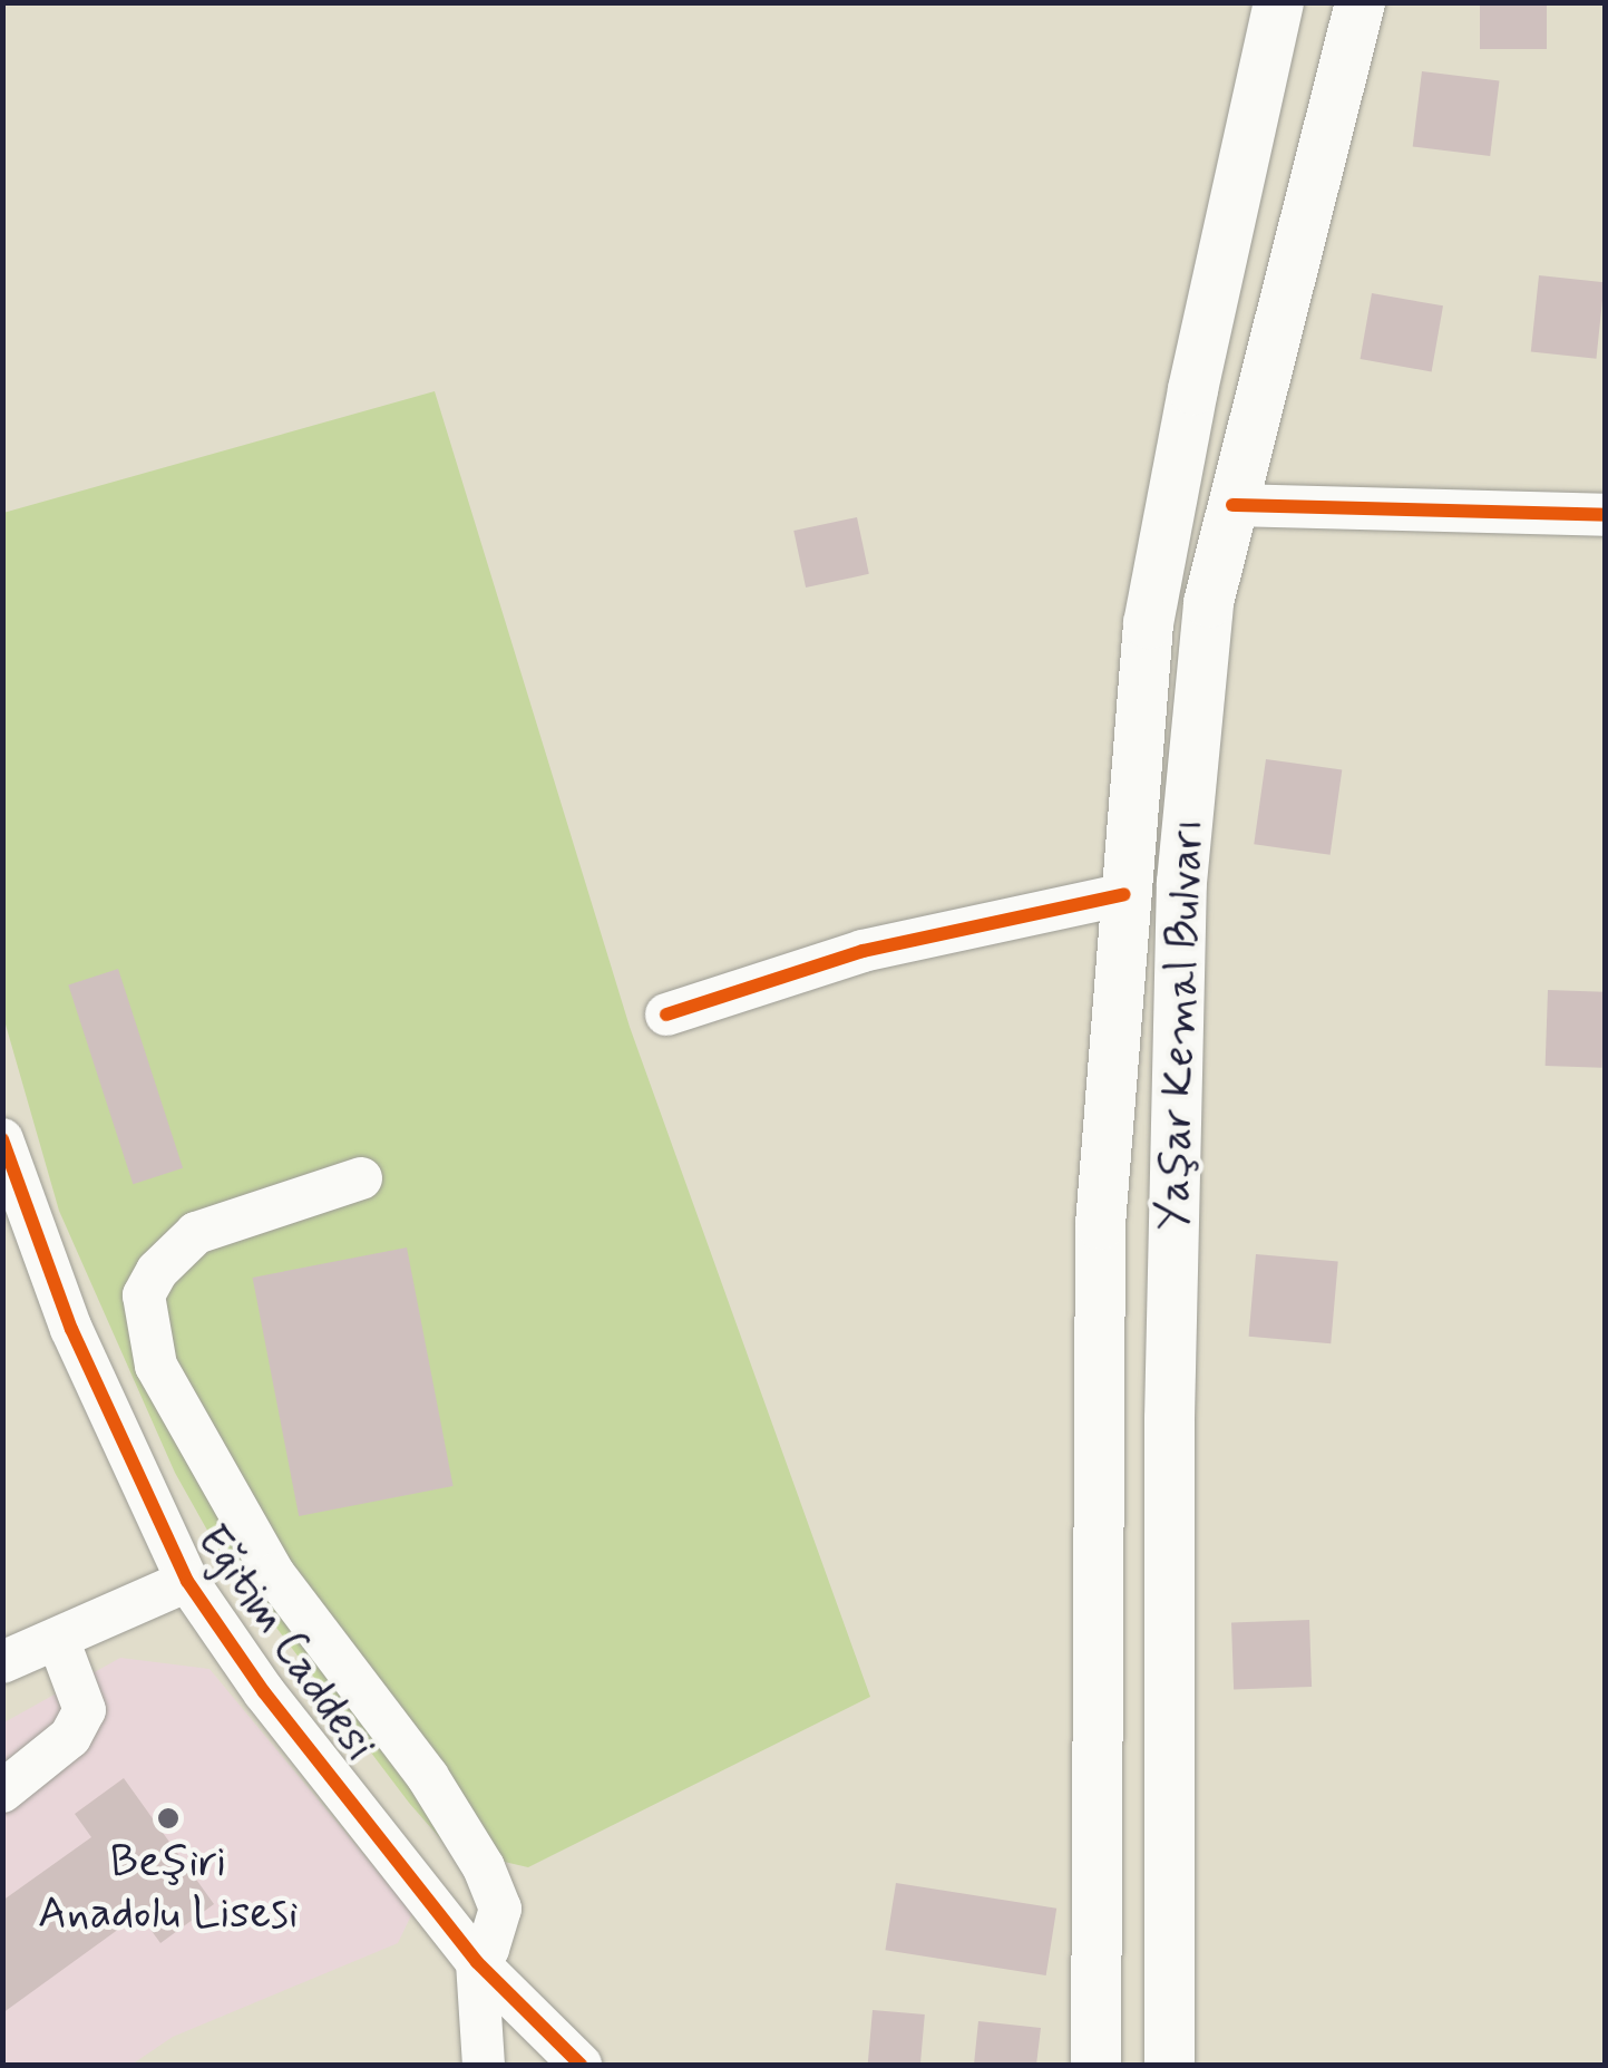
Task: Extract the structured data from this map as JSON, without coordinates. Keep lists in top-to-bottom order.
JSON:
{
  "streets": {
    "main road": ["Yaşar Kemal Bulvarı"],
    "street": ["Eğitim Caddesi"]
  },
  "places": ["Beşiri Anadolu Lisesi"]
}
